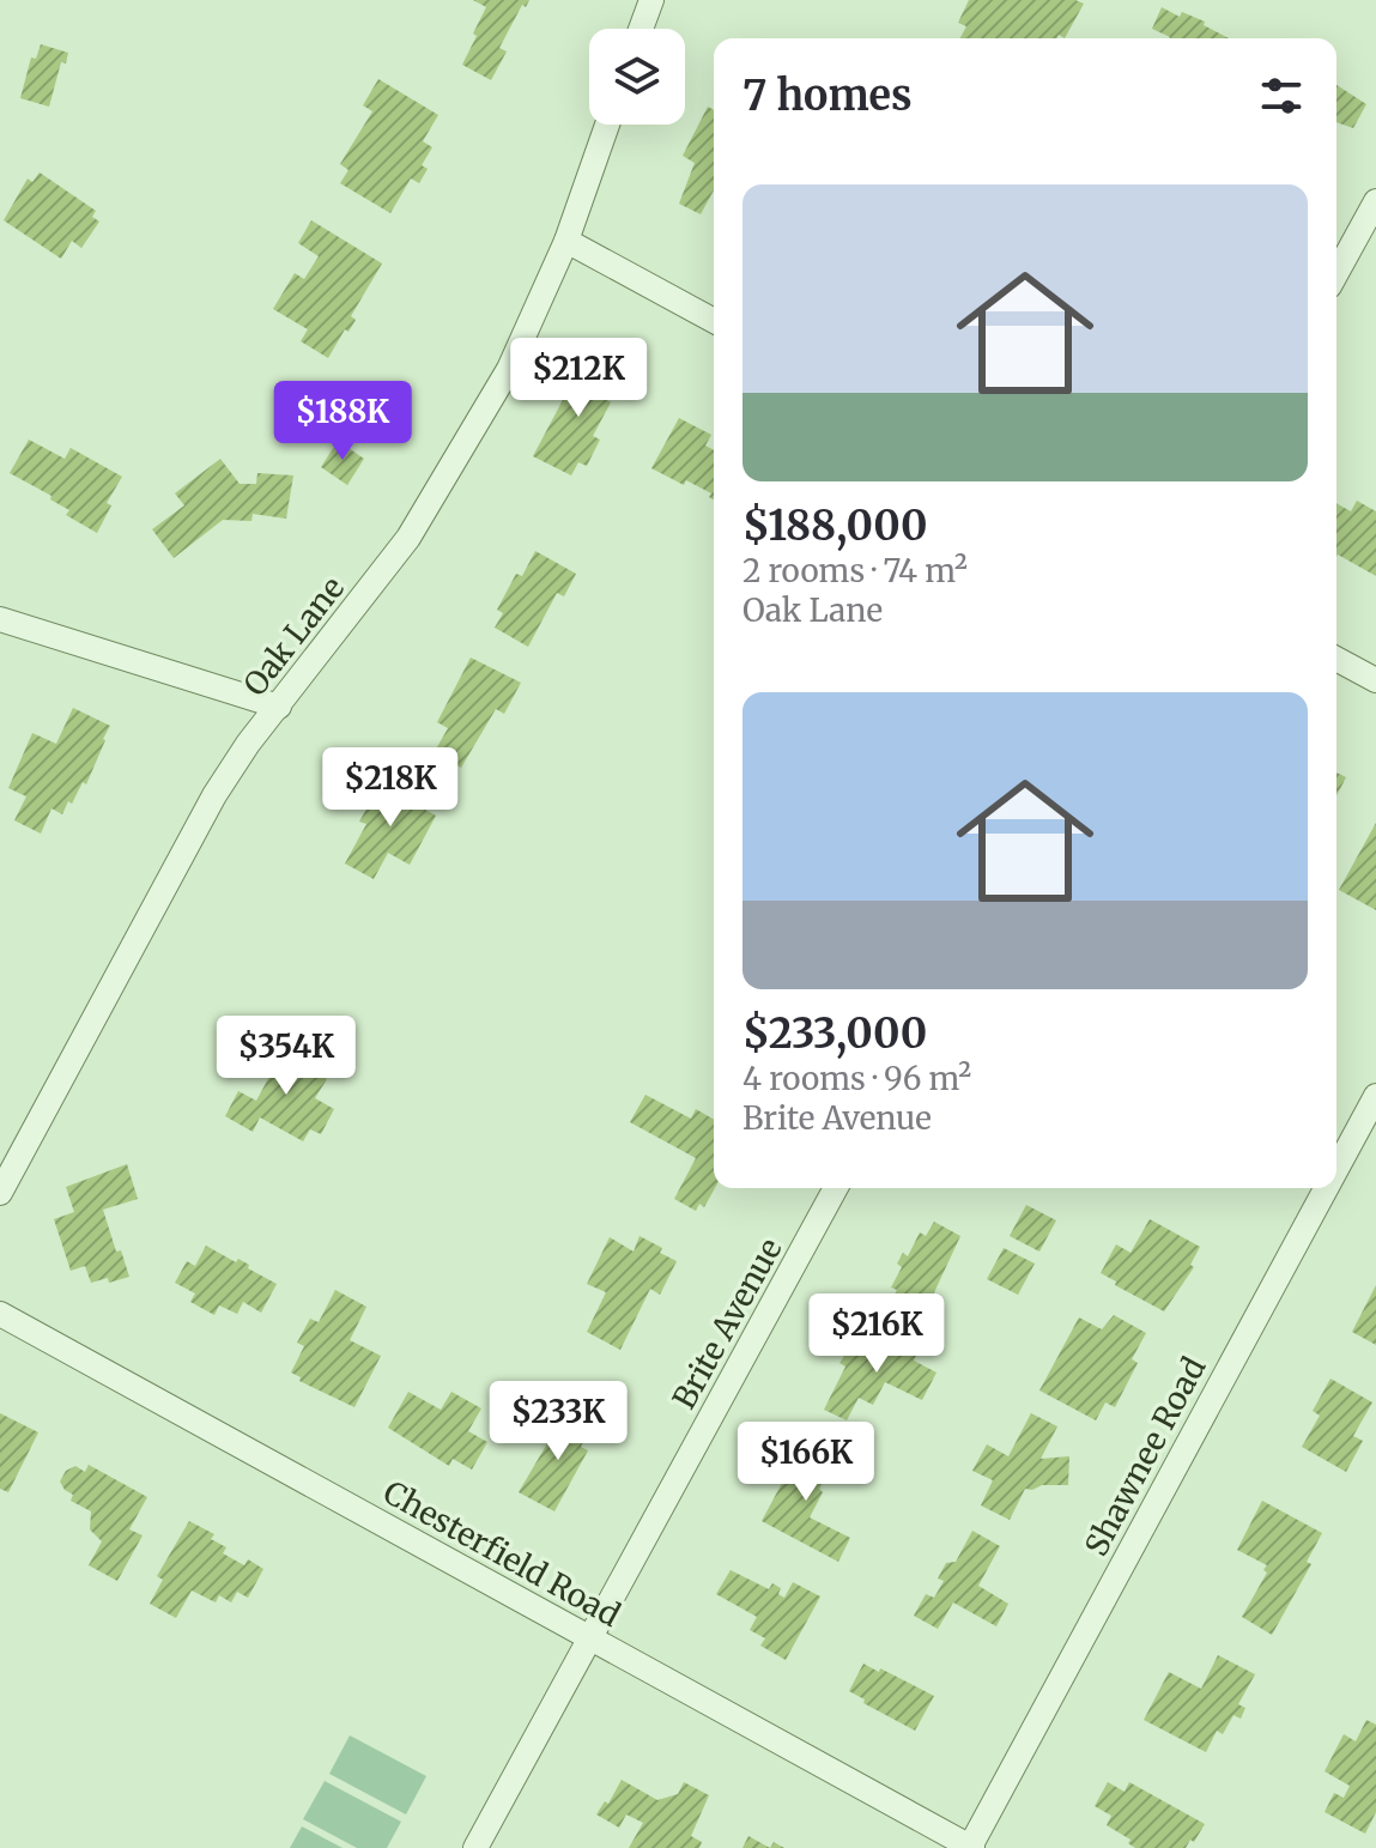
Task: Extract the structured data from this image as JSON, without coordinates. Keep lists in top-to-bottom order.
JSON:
{
  "streets": {
    "street": [
      "Oak Lane",
      "Brite Avenue",
      "Shawnee Road",
      "Chesterfield Road"
    ]
  },
  "crossings": [
    ["Brite Avenue", "Chesterfield Road"],
    ["Shawnee Road", "Chesterfield Road"]
  ],
  "page": {
    "heading": "7 homes",
    "list": [
      {
        "name": "$188,000",
        "note": "2 rooms · 74 m² · Oak Lane"
      },
      {
        "name": "$233,000",
        "note": "4 rooms · 96 m² · Brite Avenue"
      }
    ],
    "price": [
      "$212K",
      "$188K",
      "$218K",
      "$354K",
      "$216K",
      "$233K",
      "$166K"
    ]
  }
}
